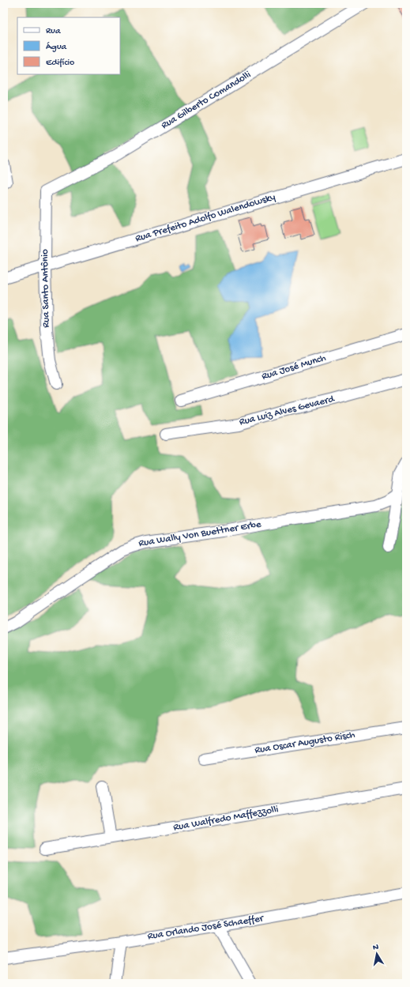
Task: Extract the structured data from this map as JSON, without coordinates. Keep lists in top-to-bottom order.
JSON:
{
  "streets": {
    "street": [
      "Rua Gilberto Comandolli",
      "Rua Prefeito Adolfo Walendowsky",
      "Rua Santo Antônio",
      "Rua José Munch",
      "Rua Luiz Alves Gevaerd",
      "Rua Wally Von Buettner Erbe",
      "Rua Oscar Augusto Risch",
      "Rua Walfredo Maffezzolli",
      "Rua Orlando José Schaeffer"
    ]
  },
  "crossings": [
    ["Rua Gilberto Comandolli", "Rua Santo Antônio"],
    ["Rua Prefeito Adolfo Walendowsky", "Rua Santo Antônio"]
  ],
  "legend": ["Rua", "Água", "Edifício"],
  "north": "top"
}
